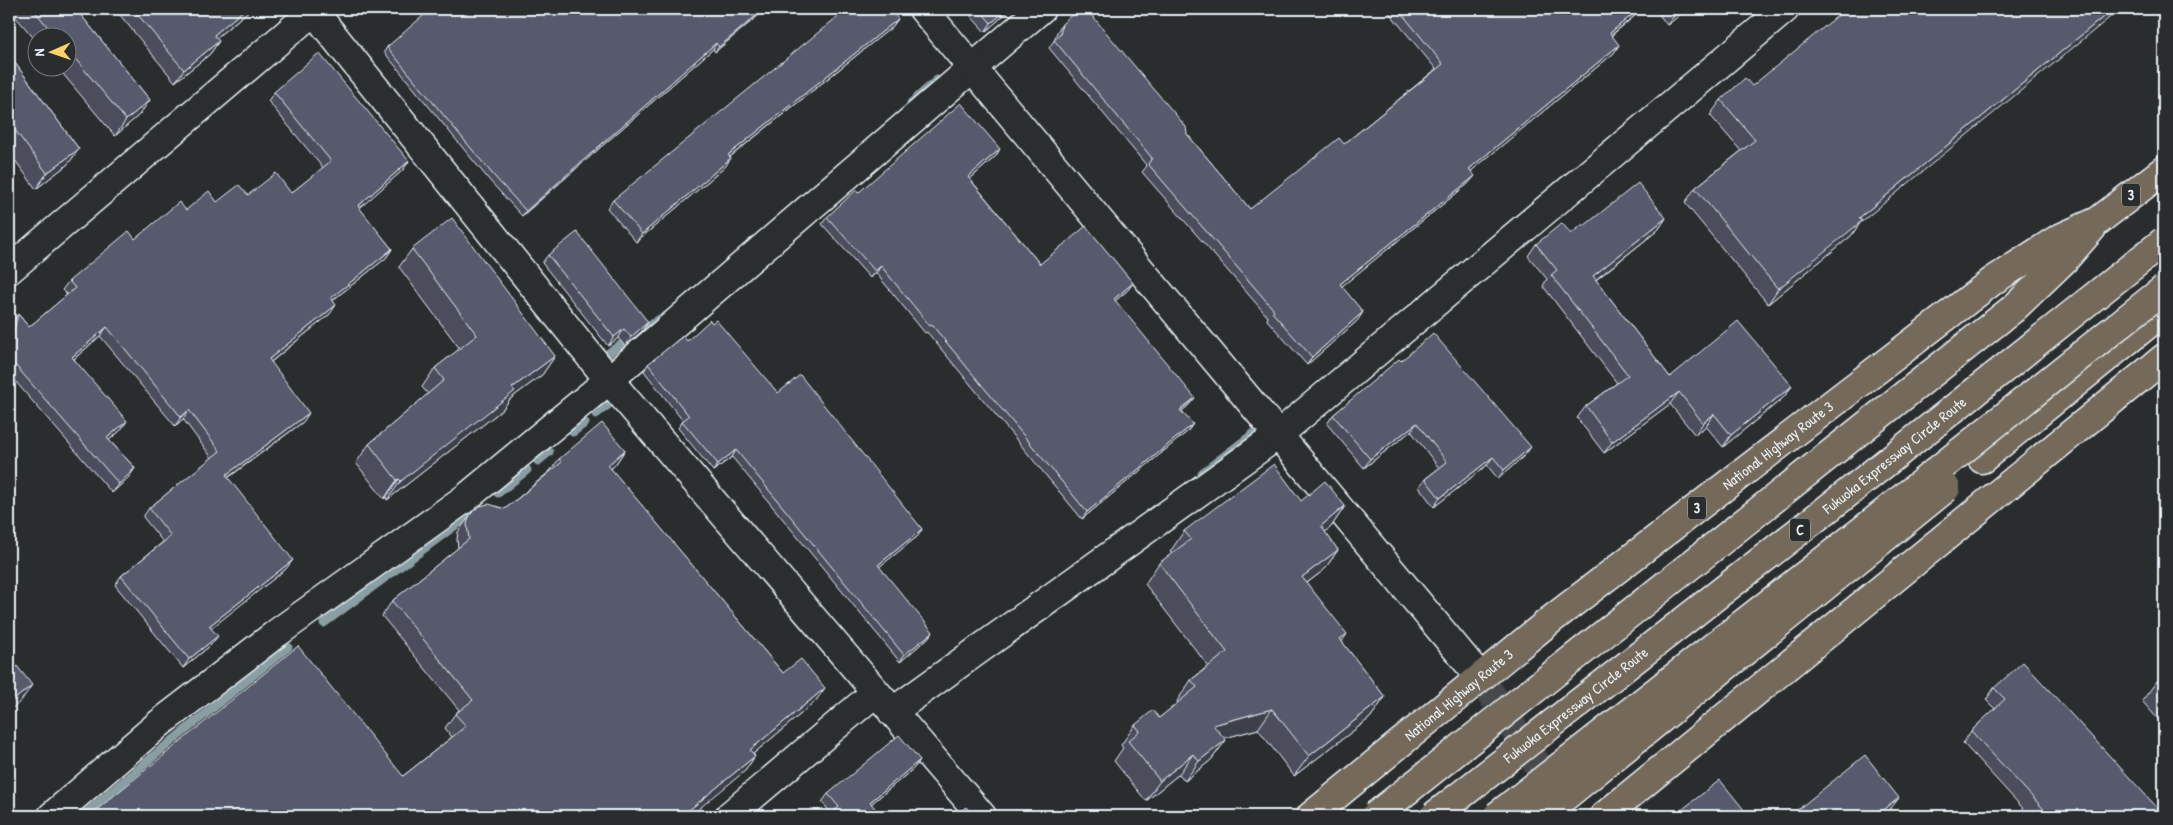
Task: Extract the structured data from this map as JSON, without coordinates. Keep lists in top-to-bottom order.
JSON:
{
  "streets": {
    "highway": [
      "3",
      "National Highway Route 3",
      "Fukuoka Expressway Circle Route",
      "C"
    ]
  },
  "north": "left"
}
